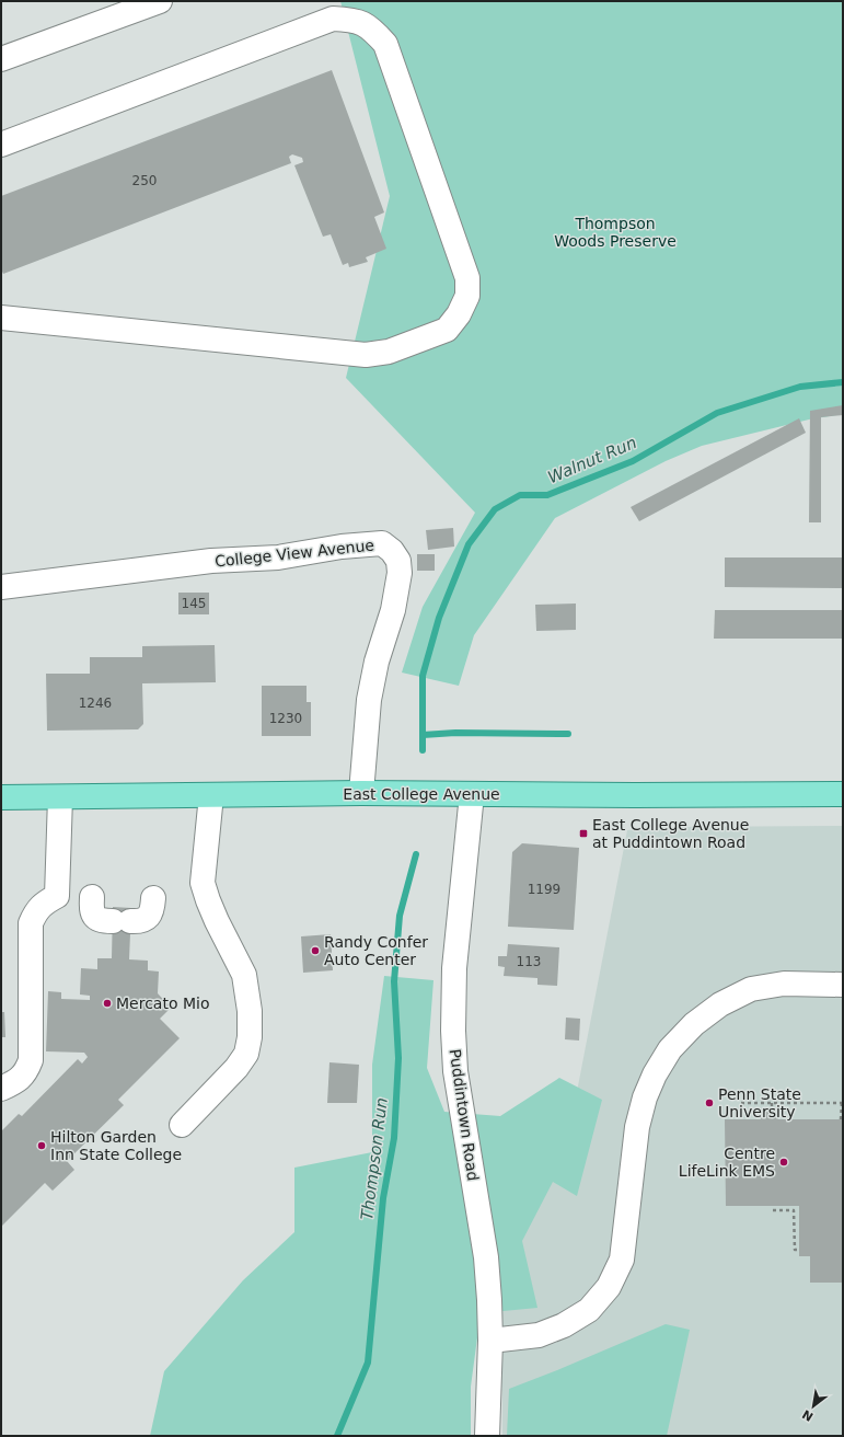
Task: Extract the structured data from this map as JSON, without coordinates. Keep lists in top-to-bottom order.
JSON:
{
  "streets": {
    "main road": ["East College Avenue"],
    "street": ["College View Avenue", "Puddintown Road"]
  },
  "crossings": [
    ["College View Avenue", "East College Avenue"],
    ["East College Avenue", "Puddintown Road"]
  ],
  "water": ["Walnut Run", "Thompson Run"],
  "parks": ["Thompson Woods Preserve"],
  "places": {
    "transit": ["East College Avenue at Puddintown Road"],
    "other": [
      "Randy Confer Auto Center",
      "Mercato Mio",
      "Penn State University",
      "Hilton Garden Inn State College",
      "Centre LifeLink EMS"
    ]
  },
  "house_numbers": [
    "250",
    "145",
    "1246",
    "1230",
    "1199",
    "113"
  ],
  "north": "bottom left"
}
